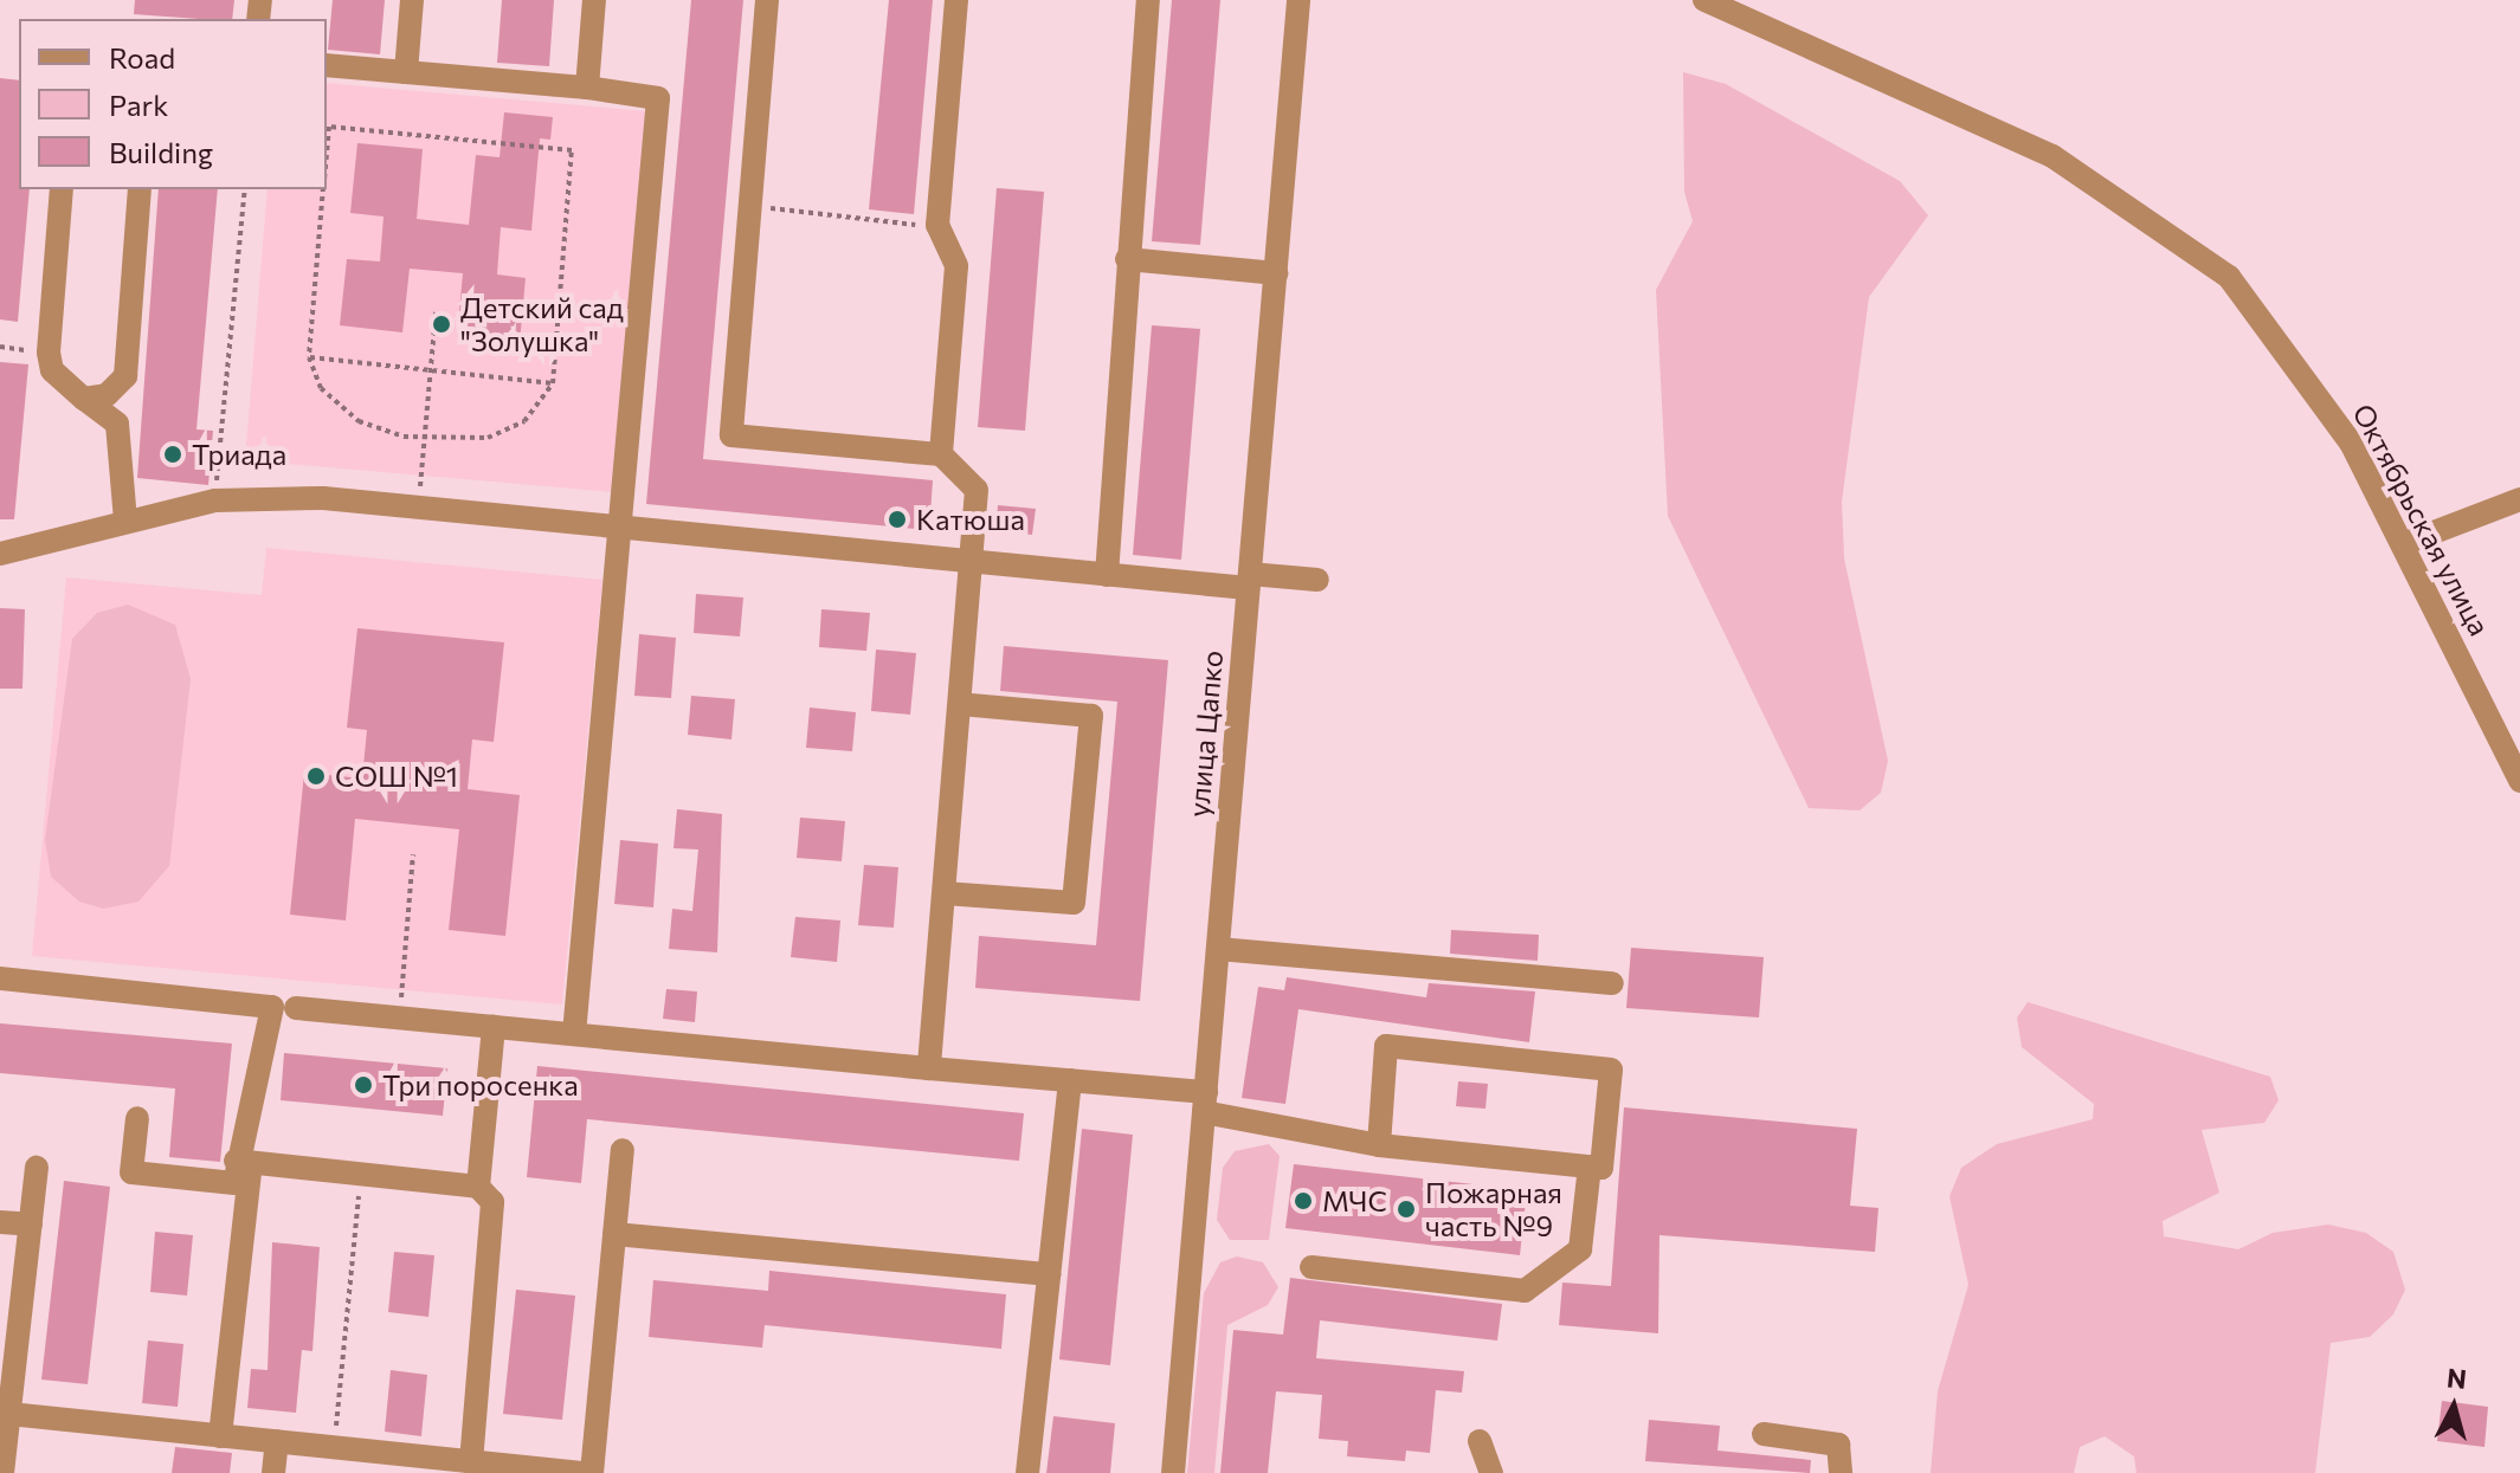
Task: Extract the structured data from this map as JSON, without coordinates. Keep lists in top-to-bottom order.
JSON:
{
  "streets": {
    "street": ["Октябрьская улица", "улица Цапко"]
  },
  "places": [
    "Детский сад \"Золушка\"",
    "Триада",
    "Катюша",
    "СОШ №1",
    "Три поросенка",
    "МЧС",
    "Пожарная часть №9"
  ],
  "legend": ["Road", "Park", "Building"],
  "north": "top"
}
